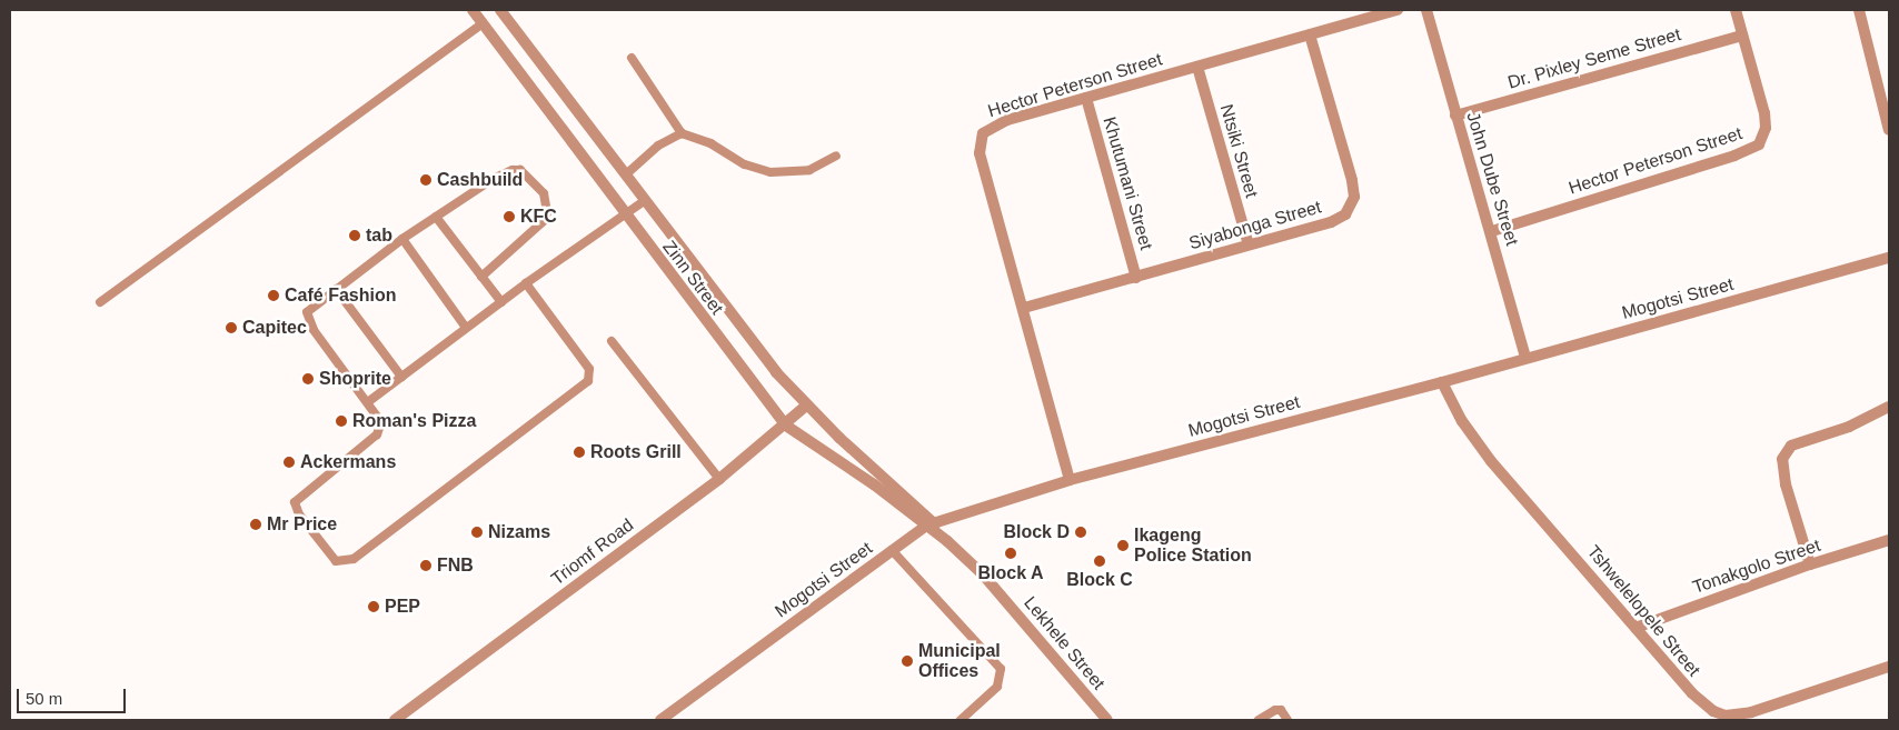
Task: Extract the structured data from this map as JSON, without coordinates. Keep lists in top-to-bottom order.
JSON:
{
  "streets": {
    "street": [
      "Dr. Pixley Seme Street",
      "Hector Peterson Street",
      "Ntsiki Street",
      "John Dube Street",
      "Khutumani Street",
      "Siyabonga Street",
      "Zinn Street",
      "Mogotsi Street",
      "Triomf Road",
      "Tonakgolo Street",
      "Tshwelelopele Street",
      "Lekhele Street"
    ]
  },
  "crossings": [
    ["Dr. Pixley Seme Street", "Hector Peterson Street"],
    ["Dr. Pixley Seme Street", "John Dube Street"],
    ["Hector Peterson Street", "Ntsiki Street"],
    ["Hector Peterson Street", "John Dube Street"],
    ["Hector Peterson Street", "Khutumani Street"],
    ["Hector Peterson Street", "Siyabonga Street"],
    ["Hector Peterson Street", "Mogotsi Street"],
    ["Ntsiki Street", "Siyabonga Street"],
    ["John Dube Street", "Mogotsi Street"],
    ["Khutumani Street", "Siyabonga Street"],
    ["Zinn Street", "Mogotsi Street"],
    ["Zinn Street", "Triomf Road"],
    ["Zinn Street", "Lekhele Street"],
    ["Mogotsi Street", "Tshwelelopele Street"],
    ["Mogotsi Street", "Lekhele Street"],
    ["Tonakgolo Street", "Tshwelelopele Street"]
  ],
  "places": [
    "Cashbuild",
    "KFC",
    "tab",
    "Café Fashion",
    "Capitec",
    "Shoprite",
    "Roman's Pizza",
    "Roots Grill",
    "Ackermans",
    "Mr Price",
    "Nizams",
    "Block D",
    "Ikageng Police Station",
    "Block A",
    "Block C",
    "FNB",
    "PEP",
    "Municipal Offices"
  ],
  "scale_bar": "50 m"
}
